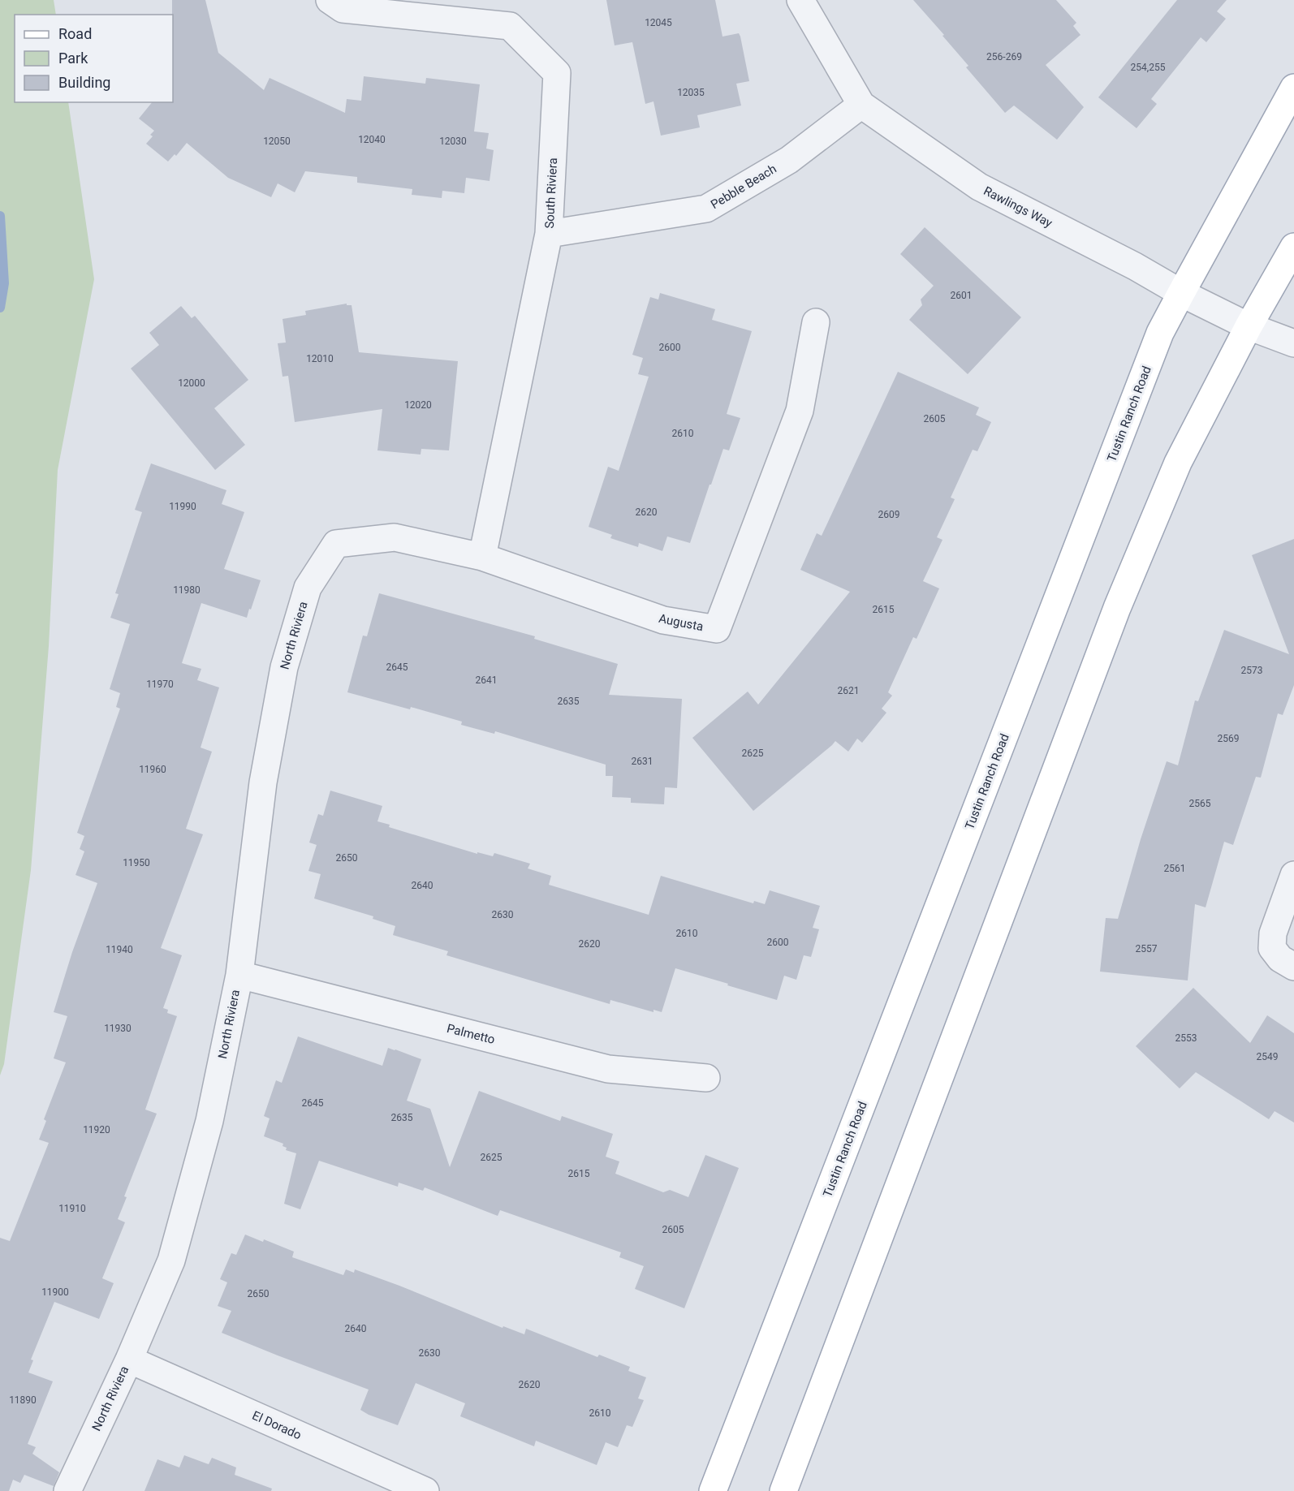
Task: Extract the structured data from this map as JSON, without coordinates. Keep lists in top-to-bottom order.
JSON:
{
  "streets": {
    "main road": ["Tustin Ranch Road"],
    "street": [
      "Pebble Beach",
      "South Riviera",
      "Rawlings Way",
      "Augusta",
      "North Riviera",
      "Palmetto",
      "El Dorado"
    ]
  },
  "crossings": [
    ["Pebble Beach", "South Riviera"],
    ["Pebble Beach", "Rawlings Way"],
    ["South Riviera", "Augusta"],
    ["Rawlings Way", "Tustin Ranch Road"],
    ["Augusta", "North Riviera"],
    ["North Riviera", "Palmetto"],
    ["North Riviera", "El Dorado"]
  ],
  "house_numbers": [
    "12045",
    "256-269",
    "254,255",
    "12035",
    "12040",
    "12050",
    "12030",
    "2601",
    "2600",
    "12010",
    "12000",
    "12020",
    "2605",
    "2610",
    "11990",
    "2620",
    "2609",
    "11980",
    "2615",
    "2645",
    "2573",
    "2641",
    "11970",
    "2621",
    "2635",
    "2569",
    "2625",
    "2631",
    "11960",
    "2565",
    "2650",
    "11950",
    "2561",
    "2640",
    "2630",
    "2610",
    "2600",
    "2620",
    "2557",
    "11940",
    "11930",
    "2553",
    "2549",
    "2645",
    "2635",
    "11920",
    "2625",
    "2615",
    "11910",
    "2605",
    "11900",
    "2650",
    "2640",
    "2630",
    "2620",
    "11890",
    "2610"
  ],
  "legend": ["Road", "Park", "Building"]
}
